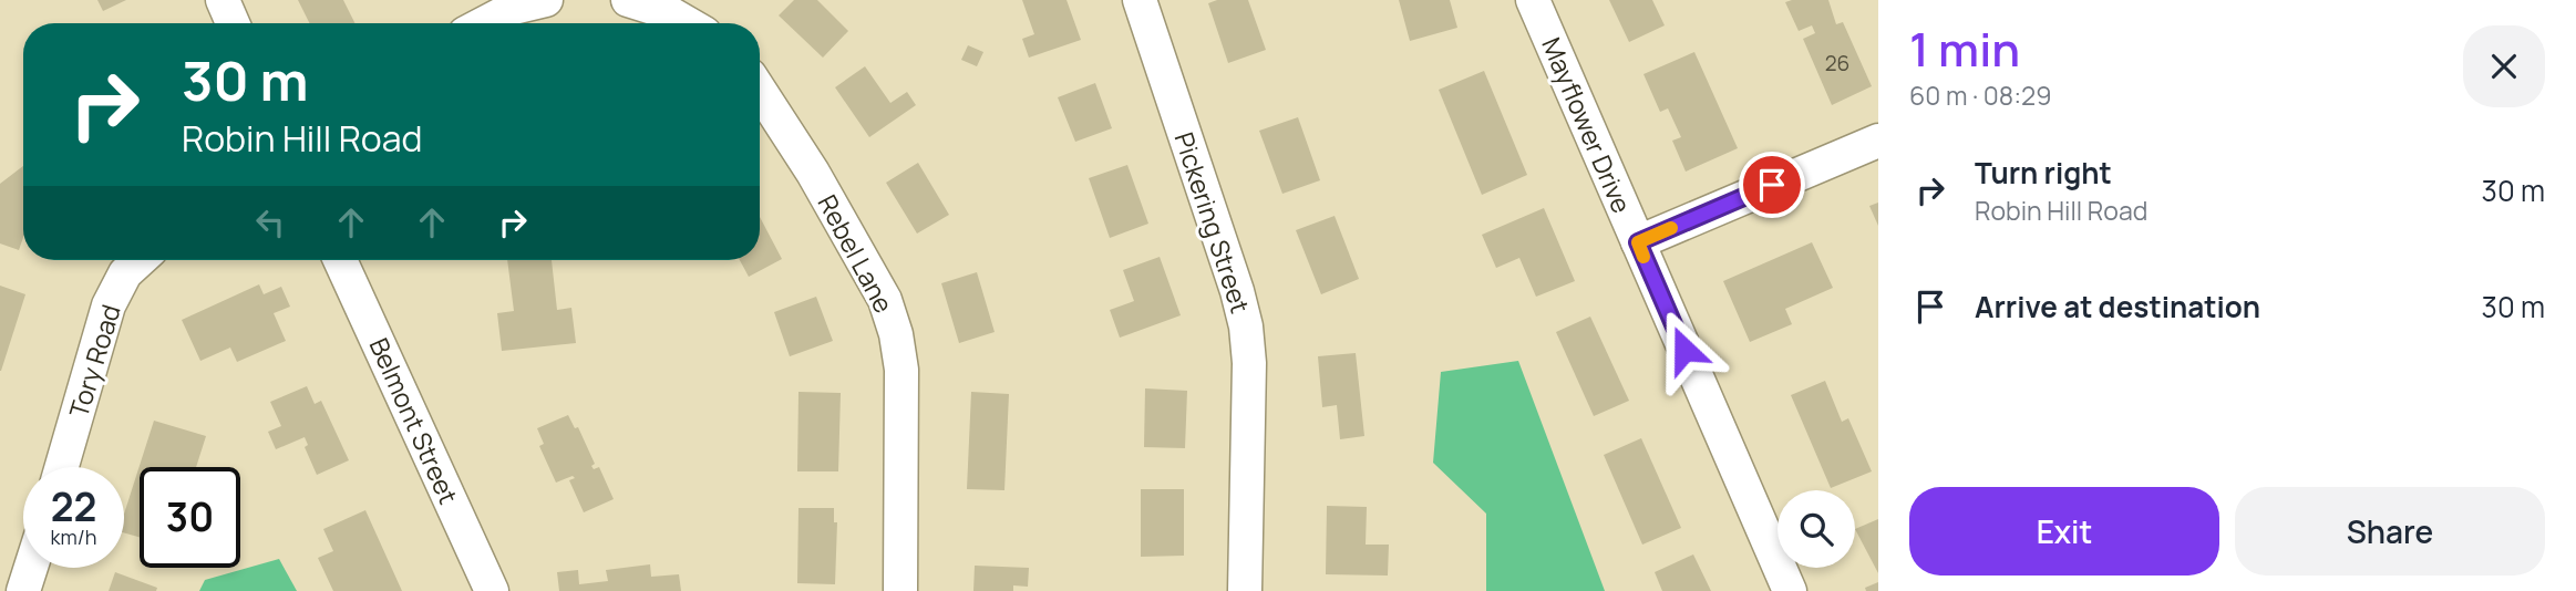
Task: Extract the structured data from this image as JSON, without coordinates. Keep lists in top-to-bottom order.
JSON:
{
  "streets": {
    "street": [
      "Mayflower Drive",
      "Pickering Street",
      "Rebel Lane",
      "Tory Road",
      "Belmont Street"
    ]
  },
  "house_numbers": ["26"],
  "page": {
    "heading": ["1 min", "60 m · 08:29"],
    "turn": ["30 m", "Robin Hill Road"],
    "list": [
      {
        "name": "Turn right",
        "note": "Robin Hill Road",
        "value": "30 m"
      },
      {
        "name": "Arrive at destination",
        "value": "30 m"
      }
    ],
    "speed": "22 km/h",
    "limit": "30",
    "buttons": ["Exit", "Share"]
  }
}
